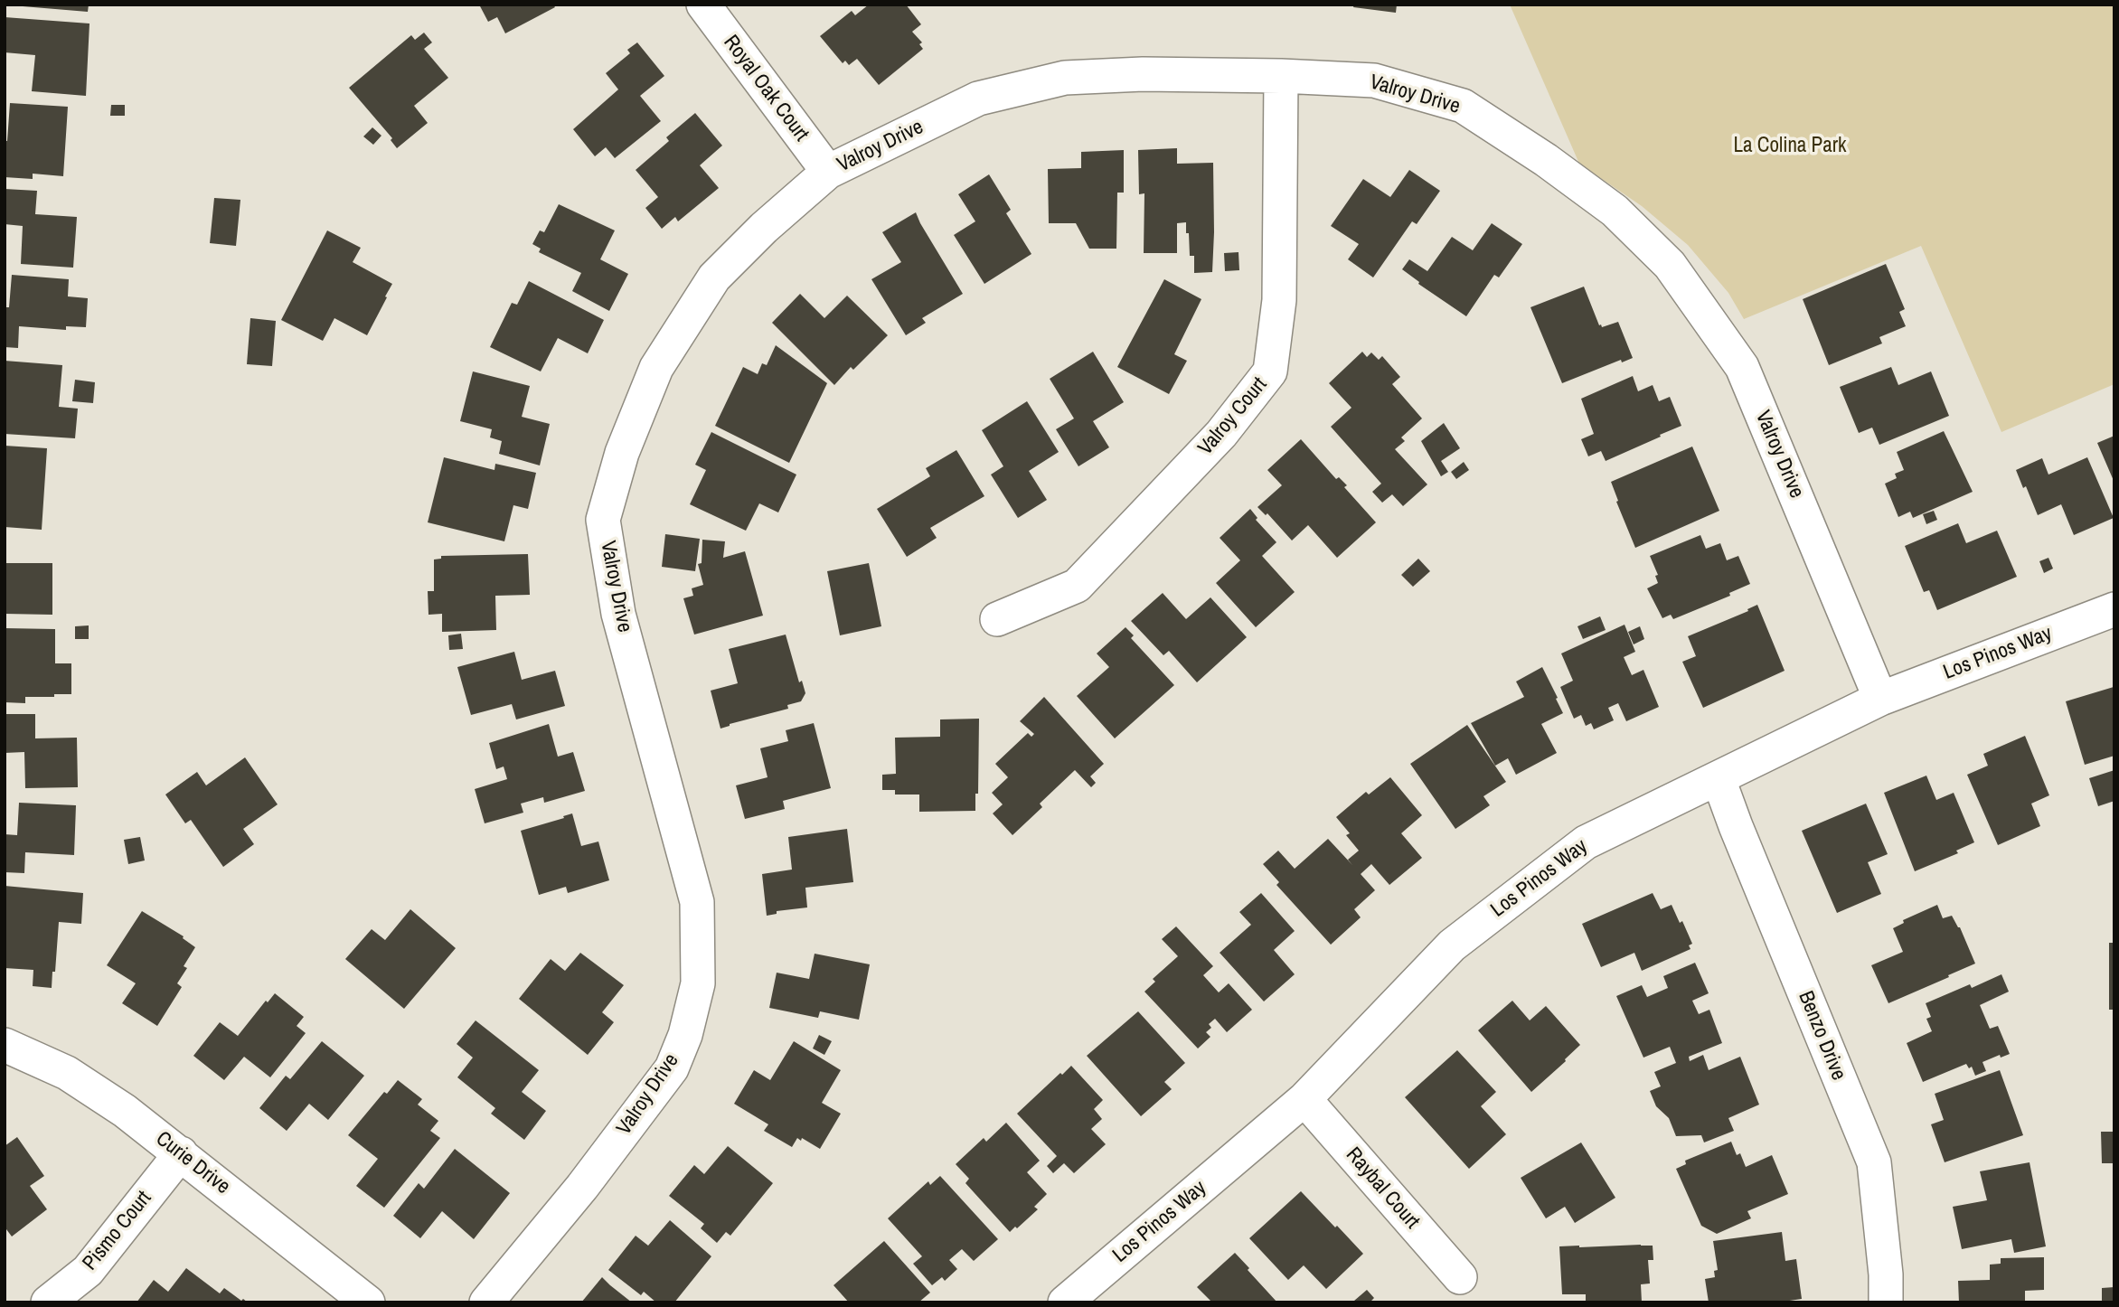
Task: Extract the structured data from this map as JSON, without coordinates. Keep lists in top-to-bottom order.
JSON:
{
  "streets": {
    "street": [
      "Royal Oak Court",
      "Valroy Drive",
      "Valroy Court",
      "Los Pinos Way",
      "Benzo Drive",
      "Curie Drive",
      "Raybal Court",
      "Pismo Court"
    ]
  },
  "crossings": [
    ["Royal Oak Court", "Valroy Drive"],
    ["Valroy Drive", "Valroy Court"],
    ["Valroy Drive", "Los Pinos Way"],
    ["Los Pinos Way", "Benzo Drive"],
    ["Los Pinos Way", "Raybal Court"],
    ["Curie Drive", "Pismo Court"]
  ],
  "parks": ["La Colina Park"]
}
